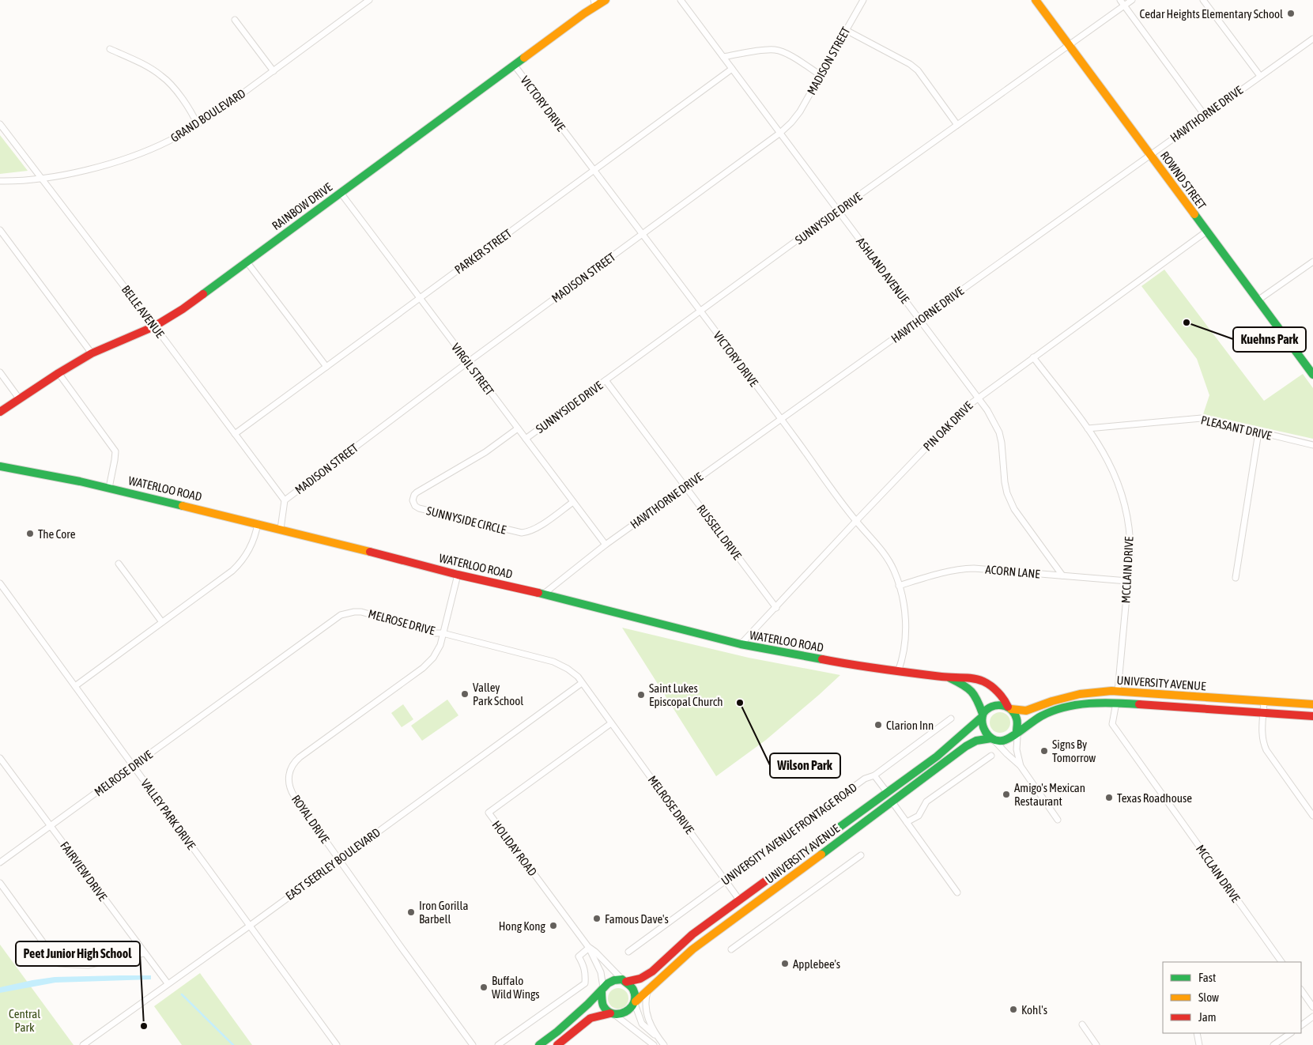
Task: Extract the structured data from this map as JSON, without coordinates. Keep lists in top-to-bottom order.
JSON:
{
  "streets": {
    "main road": [
      "ROWND STREET",
      "RAINBOW DRIVE",
      "WATERLOO ROAD",
      "UNIVERSITY AVENUE"
    ],
    "street": [
      "MADISON STREET",
      "VICTORY DRIVE",
      "HAWTHORNE DRIVE",
      "GRAND BOULEVARD",
      "SUNNYSIDE DRIVE",
      "PARKER STREET",
      "ASHLAND AVENUE",
      "BELLE AVENUE",
      "VIRGIL STREET",
      "PIN OAK DRIVE",
      "PLEASANT DRIVE",
      "SUNNYSIDE CIRCLE",
      "RUSSELL DRIVE",
      "MCCLAIN DRIVE",
      "ACORN LANE",
      "MELROSE DRIVE",
      "VALLEY PARK DRIVE",
      "ROYAL DRIVE",
      "UNIVERSITY AVENUE FRONTAGE ROAD",
      "HOLIDAY ROAD",
      "EAST SEERLEY BOULEVARD",
      "FAIRVIEW DRIVE"
    ]
  },
  "crossings": [
    ["MADISON STREET", "VICTORY DRIVE"],
    ["MADISON STREET", "ASHLAND AVENUE"],
    ["MADISON STREET", "BELLE AVENUE"],
    ["MADISON STREET", "VIRGIL STREET"],
    ["MADISON STREET", "WATERLOO ROAD"],
    ["VICTORY DRIVE", "HAWTHORNE DRIVE"],
    ["VICTORY DRIVE", "RAINBOW DRIVE"],
    ["VICTORY DRIVE", "SUNNYSIDE DRIVE"],
    ["VICTORY DRIVE", "PARKER STREET"],
    ["VICTORY DRIVE", "PIN OAK DRIVE"],
    ["VICTORY DRIVE", "WATERLOO ROAD"],
    ["VICTORY DRIVE", "ACORN LANE"],
    ["HAWTHORNE DRIVE", "ROWND STREET"],
    ["HAWTHORNE DRIVE", "ASHLAND AVENUE"],
    ["HAWTHORNE DRIVE", "VIRGIL STREET"],
    ["HAWTHORNE DRIVE", "WATERLOO ROAD"],
    ["HAWTHORNE DRIVE", "RUSSELL DRIVE"],
    ["GRAND BOULEVARD", "BELLE AVENUE"],
    ["ROWND STREET", "SUNNYSIDE DRIVE"],
    ["ROWND STREET", "PIN OAK DRIVE"],
    ["RAINBOW DRIVE", "BELLE AVENUE"],
    ["RAINBOW DRIVE", "VIRGIL STREET"],
    ["SUNNYSIDE DRIVE", "ASHLAND AVENUE"],
    ["SUNNYSIDE DRIVE", "VIRGIL STREET"],
    ["SUNNYSIDE DRIVE", "RUSSELL DRIVE"],
    ["PARKER STREET", "ASHLAND AVENUE"],
    ["PARKER STREET", "BELLE AVENUE"],
    ["PARKER STREET", "VIRGIL STREET"],
    ["ASHLAND AVENUE", "PIN OAK DRIVE"],
    ["ASHLAND AVENUE", "ACORN LANE"],
    ["VIRGIL STREET", "SUNNYSIDE CIRCLE"],
    ["PIN OAK DRIVE", "WATERLOO ROAD"],
    ["PIN OAK DRIVE", "RUSSELL DRIVE"],
    ["PIN OAK DRIVE", "MCCLAIN DRIVE"],
    ["PLEASANT DRIVE", "MCCLAIN DRIVE"],
    ["WATERLOO ROAD", "UNIVERSITY AVENUE"],
    ["WATERLOO ROAD", "ROYAL DRIVE"],
    ["MCCLAIN DRIVE", "ACORN LANE"],
    ["MCCLAIN DRIVE", "UNIVERSITY AVENUE"],
    ["MELROSE DRIVE", "UNIVERSITY AVENUE"],
    ["MELROSE DRIVE", "VALLEY PARK DRIVE"],
    ["MELROSE DRIVE", "ROYAL DRIVE"],
    ["MELROSE DRIVE", "UNIVERSITY AVENUE FRONTAGE ROAD"],
    ["MELROSE DRIVE", "HOLIDAY ROAD"],
    ["MELROSE DRIVE", "EAST SEERLEY BOULEVARD"],
    ["MELROSE DRIVE", "FAIRVIEW DRIVE"],
    ["UNIVERSITY AVENUE", "HOLIDAY ROAD"],
    ["VALLEY PARK DRIVE", "EAST SEERLEY BOULEVARD"],
    ["ROYAL DRIVE", "EAST SEERLEY BOULEVARD"],
    ["EAST SEERLEY BOULEVARD", "FAIRVIEW DRIVE"]
  ],
  "parks": ["Central Park"],
  "places": [
    "Cedar Heights Elementary School",
    "Kuehns Park",
    "The Core",
    "Valley Park School",
    "Saint Lukes Episcopal Church",
    "Wilson Park",
    "Clarion Inn",
    "Signs By Tomorrow",
    "Amigo's Mexican Restaurant",
    "Texas Roadhouse",
    "Iron Gorilla Barbell",
    "Famous Dave's",
    "Hong Kong",
    "Applebee's",
    "Buffalo Wild Wings",
    "Kohl's",
    "Peet Junior High School"
  ],
  "legend": ["Fast", "Slow", "Jam"]
}
